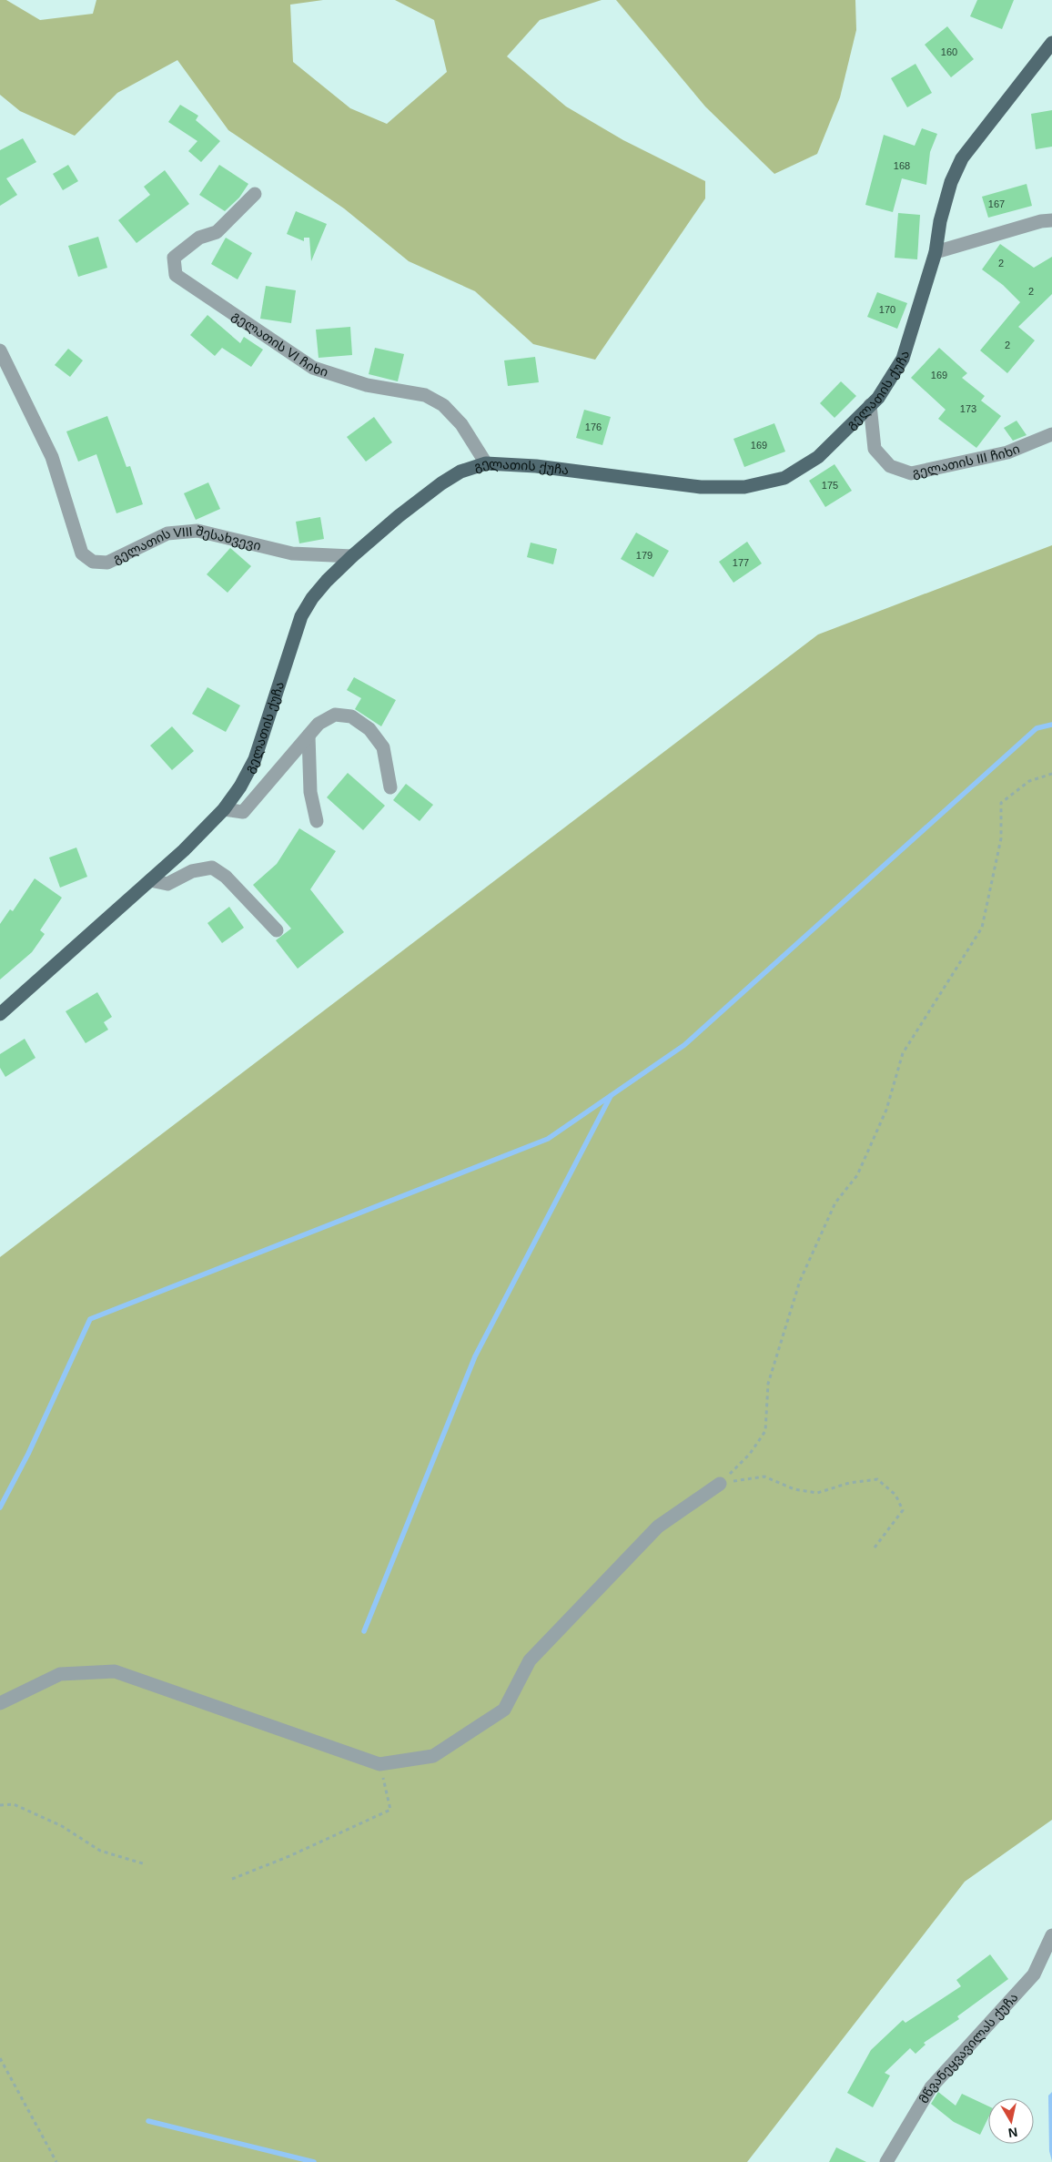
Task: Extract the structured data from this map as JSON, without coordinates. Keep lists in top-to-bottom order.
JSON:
{
  "streets": {
    "main road": ["გელათის ქუჩა"],
    "street": [
      "გელათის VI ჩიხი",
      "გელათის III ჩიხი",
      "გელათის VIII შესახვევი",
      "მწვანეყვავილას ქუჩა"
    ]
  },
  "crossings": [
    ["გელათის VI ჩიხი", "გელათის ქუჩა"],
    ["გელათის ქუჩა", "გელათის III ჩიხი"],
    ["გელათის ქუჩა", "გელათის VIII შესახვევი"]
  ],
  "house_numbers": [
    "160",
    "168",
    "167",
    "2",
    "2",
    "170",
    "2",
    "169",
    "173",
    "176",
    "169",
    "175",
    "179",
    "177"
  ],
  "north": "bottom"
}
